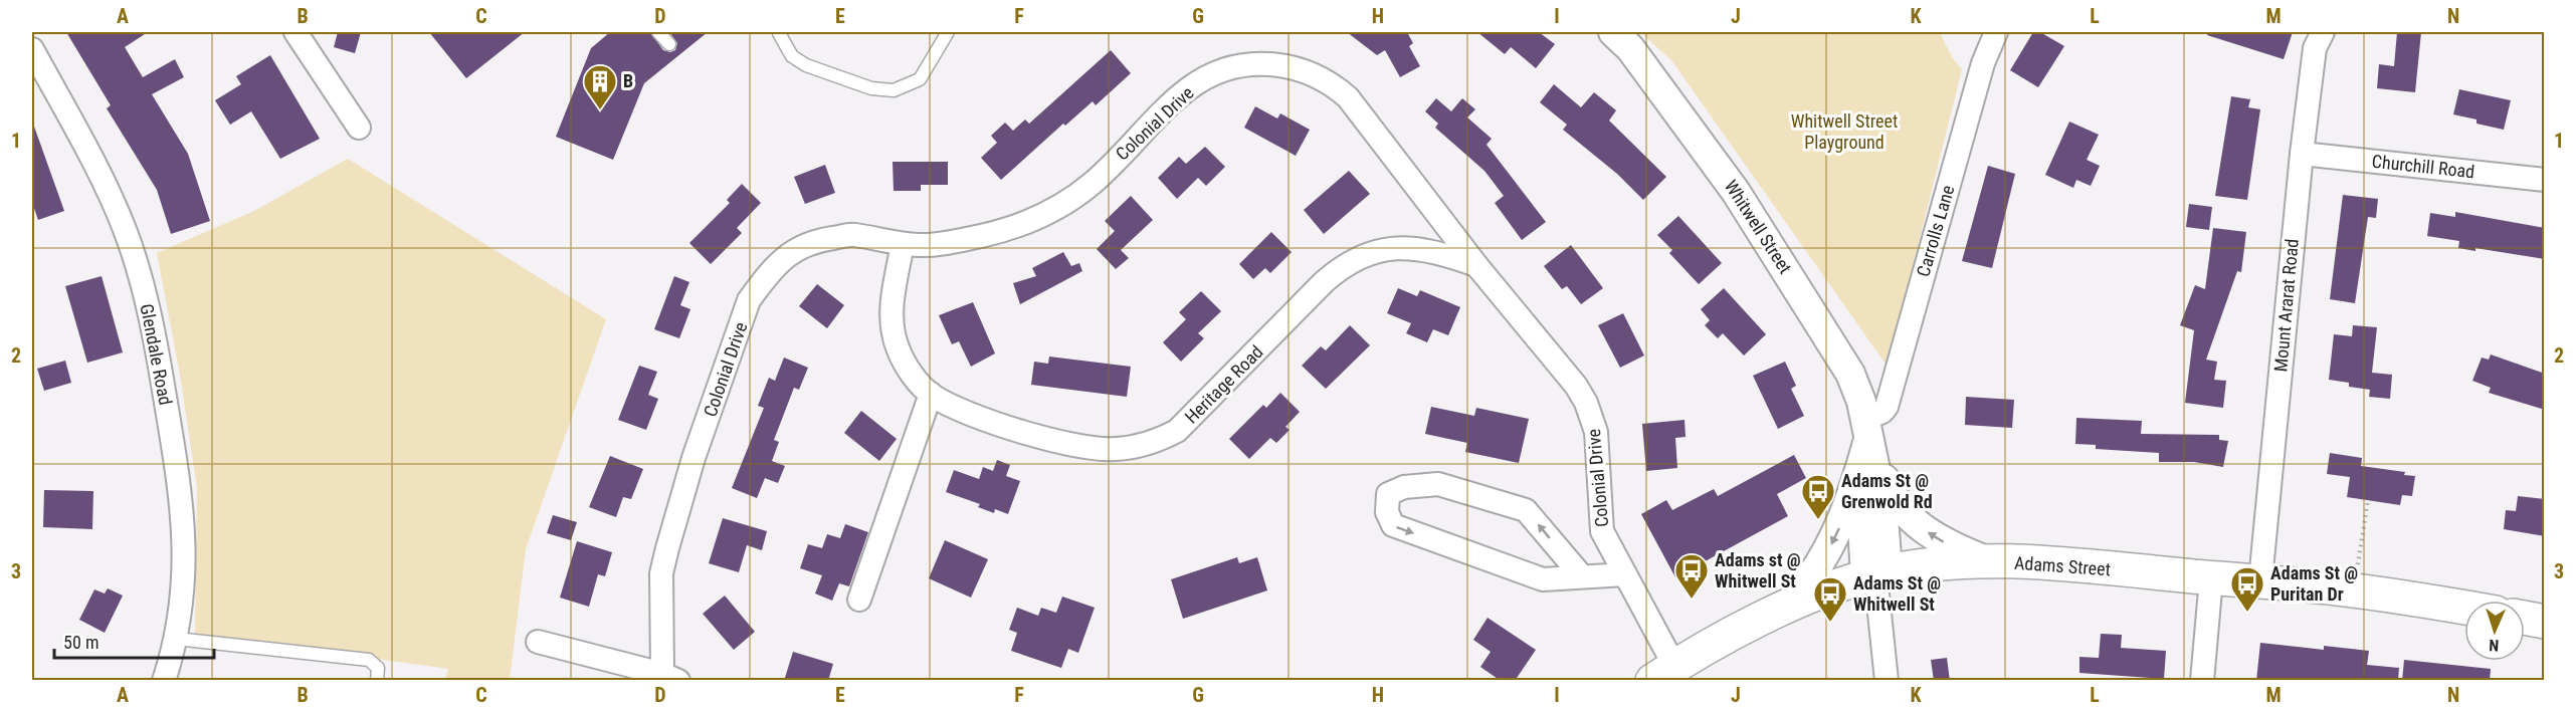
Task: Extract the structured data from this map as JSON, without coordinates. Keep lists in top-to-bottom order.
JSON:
{
  "streets": {
    "main road": ["Adams Street"],
    "street": [
      "Colonial Drive",
      "Churchill Road",
      "Whitwell Street",
      "Carrolls Lane",
      "Mount Ararat Road",
      "Glendale Road",
      "Heritage Road"
    ]
  },
  "crossings": [
    ["Colonial Drive", "Heritage Road"],
    ["Colonial Drive", "Adams Street"],
    ["Churchill Road", "Mount Ararat Road"],
    ["Whitwell Street", "Carrolls Lane"],
    ["Whitwell Street", "Adams Street"],
    ["Mount Ararat Road", "Adams Street"]
  ],
  "parks": ["Whitwell Street Playground"],
  "places": {
    "building": ["B"],
    "bus stop": [
      "Adams St @ Grenwold Rd",
      "Adams st @ Whitwell St",
      "Adams St @ Puritan Dr",
      "Adams St @ Whitwell St"
    ]
  },
  "scale_bar": "50 m",
  "north": "bottom",
  "grid": {
    "columns": [
      "A",
      "B",
      "C",
      "D",
      "E",
      "F",
      "G",
      "H",
      "I",
      "J",
      "K",
      "L",
      "M",
      "N"
    ],
    "rows": ["1", "2", "3"]
  }
}
